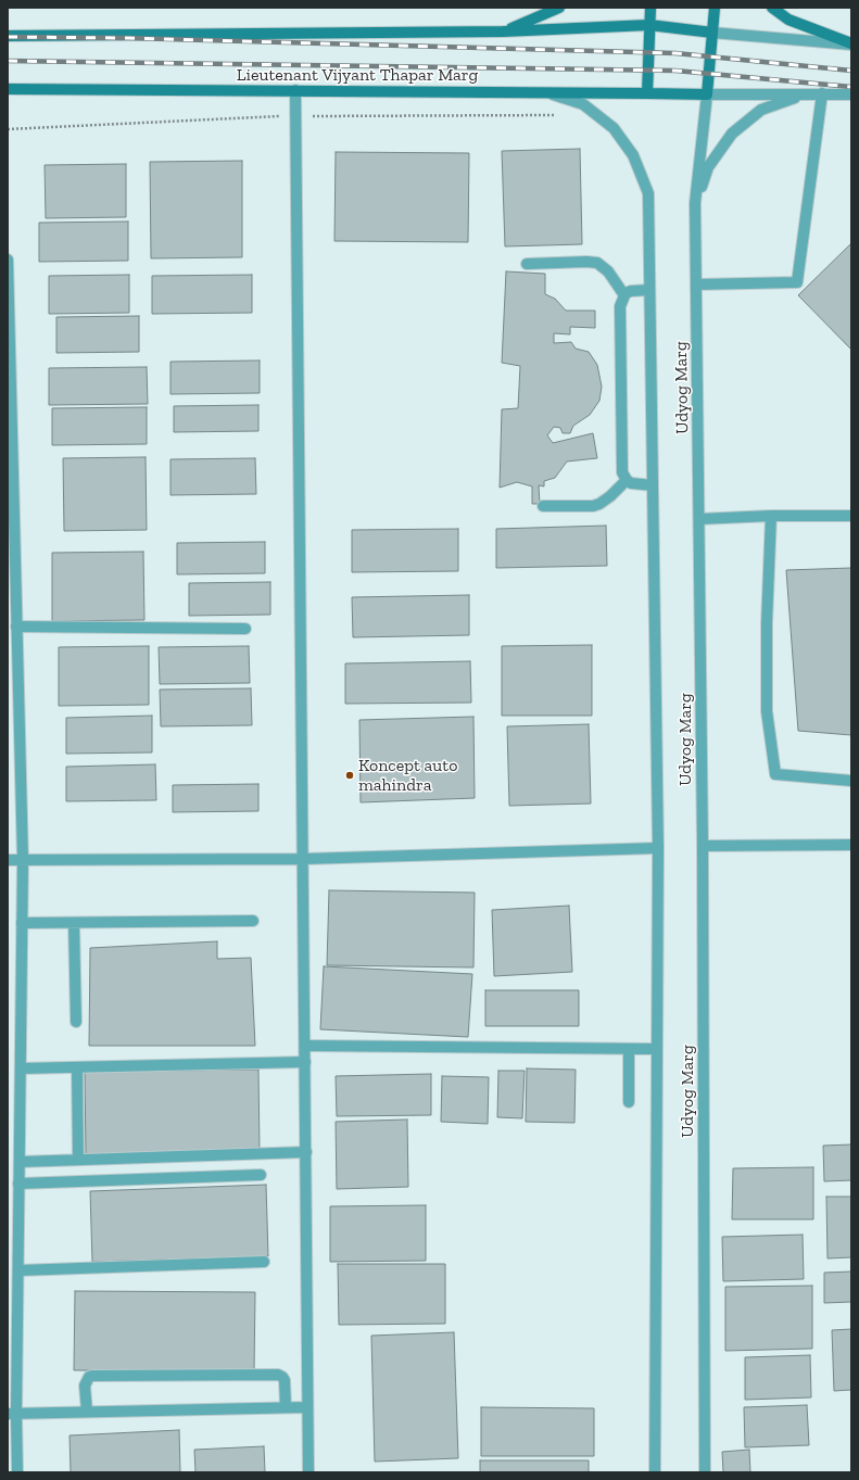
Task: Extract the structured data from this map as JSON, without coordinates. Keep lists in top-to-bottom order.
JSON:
{
  "streets": {
    "main road": ["Lieutenant Vijyant Thapar Marg", "Udyog Marg"]
  },
  "crossings": [
    ["Lieutenant Vijyant Thapar Marg", "Udyog Marg"]
  ],
  "places": ["Koncept auto mahindra"]
}
